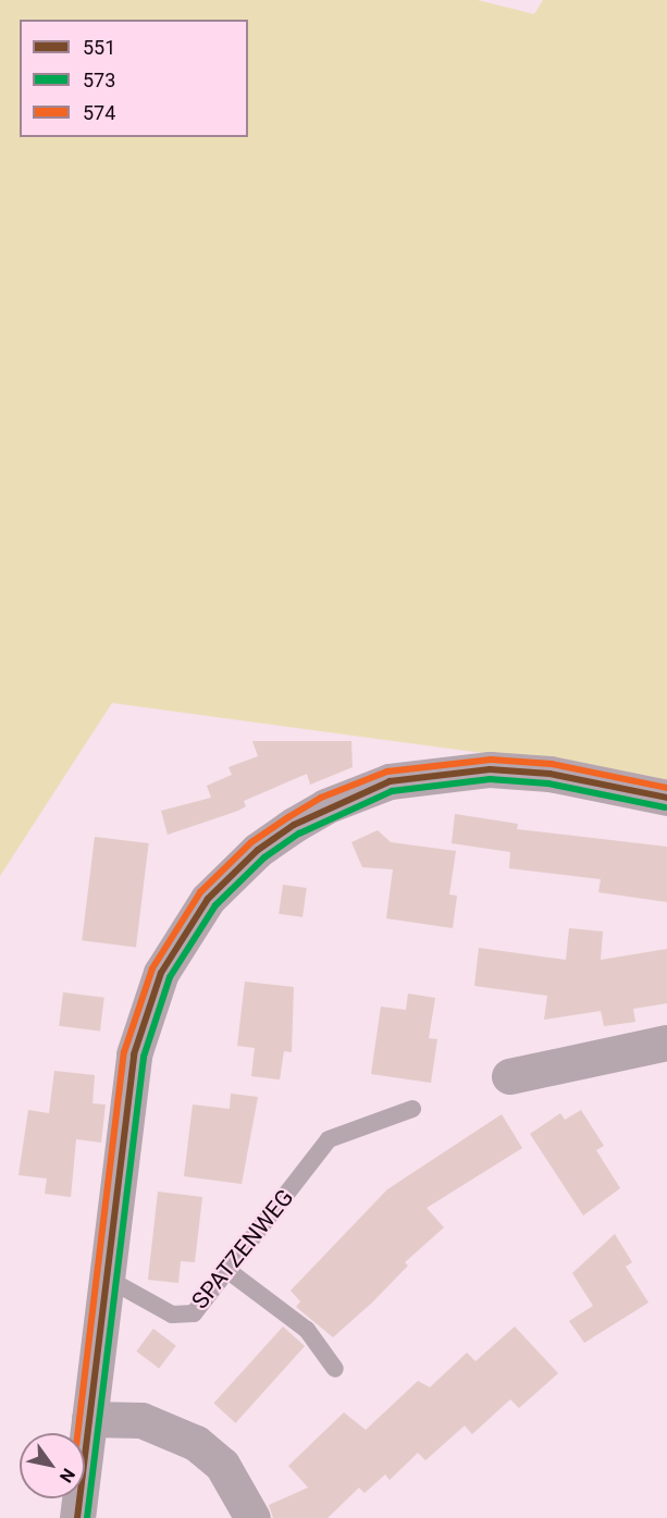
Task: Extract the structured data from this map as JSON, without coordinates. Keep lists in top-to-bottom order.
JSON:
{
  "streets": {
    "lane": ["SPATZENWEG"]
  },
  "lines": ["transit line 574", "transit line 551", "transit line 573"],
  "legend": ["551", "573", "574"],
  "north": "bottom right"
}
